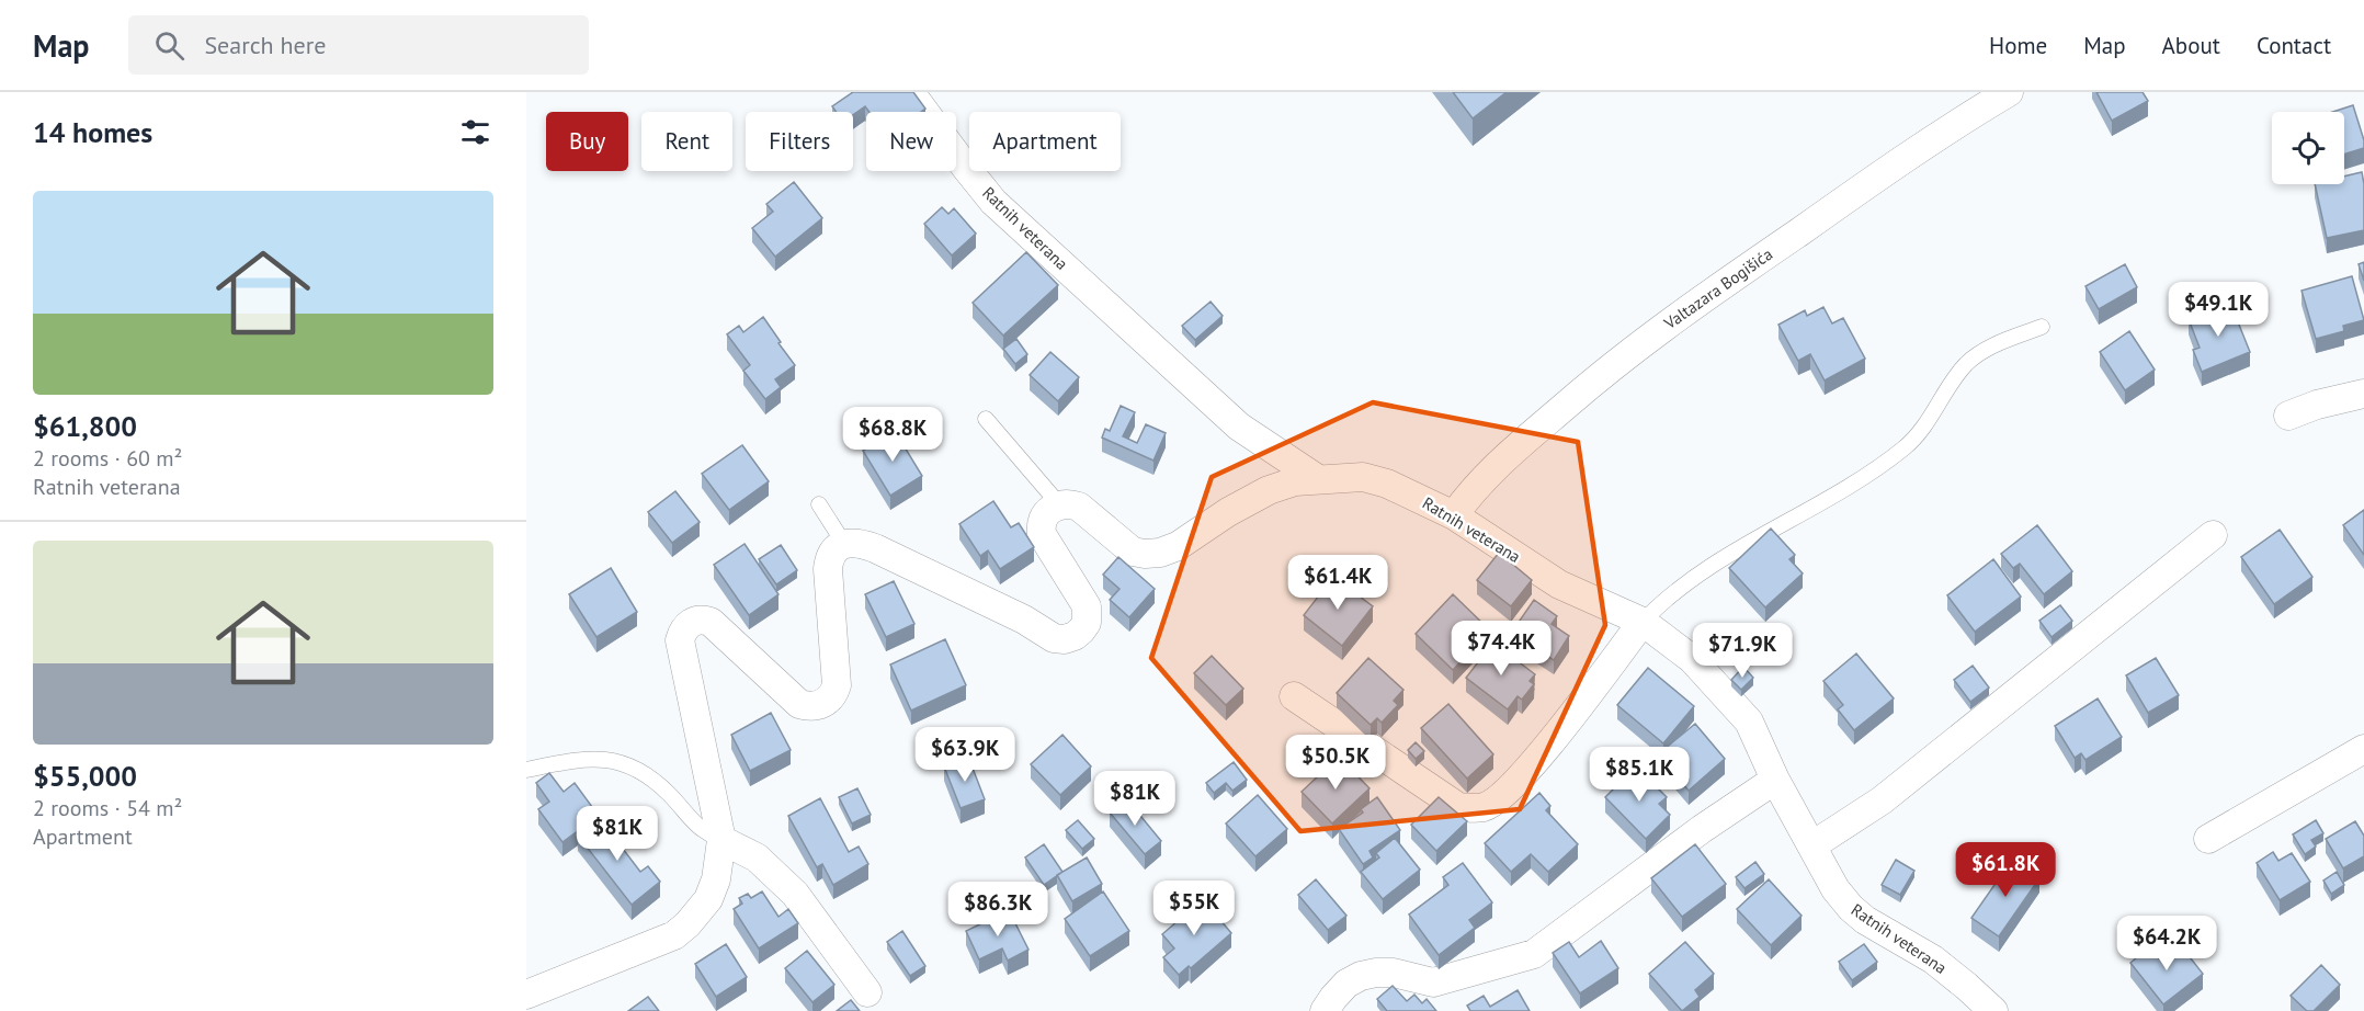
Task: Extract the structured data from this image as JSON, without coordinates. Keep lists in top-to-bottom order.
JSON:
{
  "streets": {
    "street": ["Ratnih veterana", "Valtazara Bogišića"]
  },
  "crossings": [
    ["Ratnih veterana", "Valtazara Bogišića"]
  ],
  "page": {
    "header": "Map",
    "search": "Search here",
    "nav": [
      "Home",
      "Map",
      "About",
      "Contact"
    ],
    "heading": "14 homes",
    "chip": [
      "Buy",
      "Rent",
      "Filters",
      "New",
      "Apartment"
    ],
    "list": [
      {
        "name": "$61,800",
        "note": "2 rooms · 60 m² · Ratnih veterana"
      },
      {
        "name": "$55,000",
        "note": "2 rooms · 54 m² · Apartment"
      }
    ],
    "price": [
      "$49.1K",
      "$68.8K",
      "$61.4K",
      "$74.4K",
      "$71.9K",
      "$63.9K",
      "$50.5K",
      "$85.1K",
      "$81K",
      "$81K",
      "$61.8K",
      "$55K",
      "$86.3K",
      "$64.2K"
    ]
  }
}
